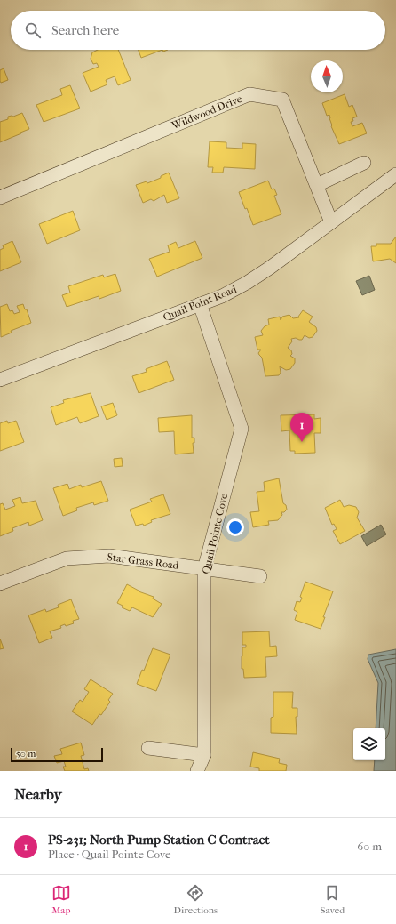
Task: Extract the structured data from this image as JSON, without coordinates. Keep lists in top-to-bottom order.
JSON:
{
  "streets": {
    "street": [
      "Wildwood Drive",
      "Quail Point Road",
      "Quail Pointe Cove",
      "Star Grass Road"
    ]
  },
  "crossings": [
    ["Quail Point Road", "Quail Pointe Cove"],
    ["Quail Pointe Cove", "Star Grass Road"]
  ],
  "scale_bar": "50 m",
  "north": "top",
  "page": {
    "search": "Search here",
    "pins": "1",
    "scale": "50 m",
    "heading": "Nearby",
    "list": [
      {
        "mark": "1",
        "name": "PS-231; North Pump Station C Contract",
        "note": "Place · Quail Pointe Cove",
        "value": "60 m"
      }
    ],
    "nav": ["Map", "Directions", "Saved"]
  }
}
